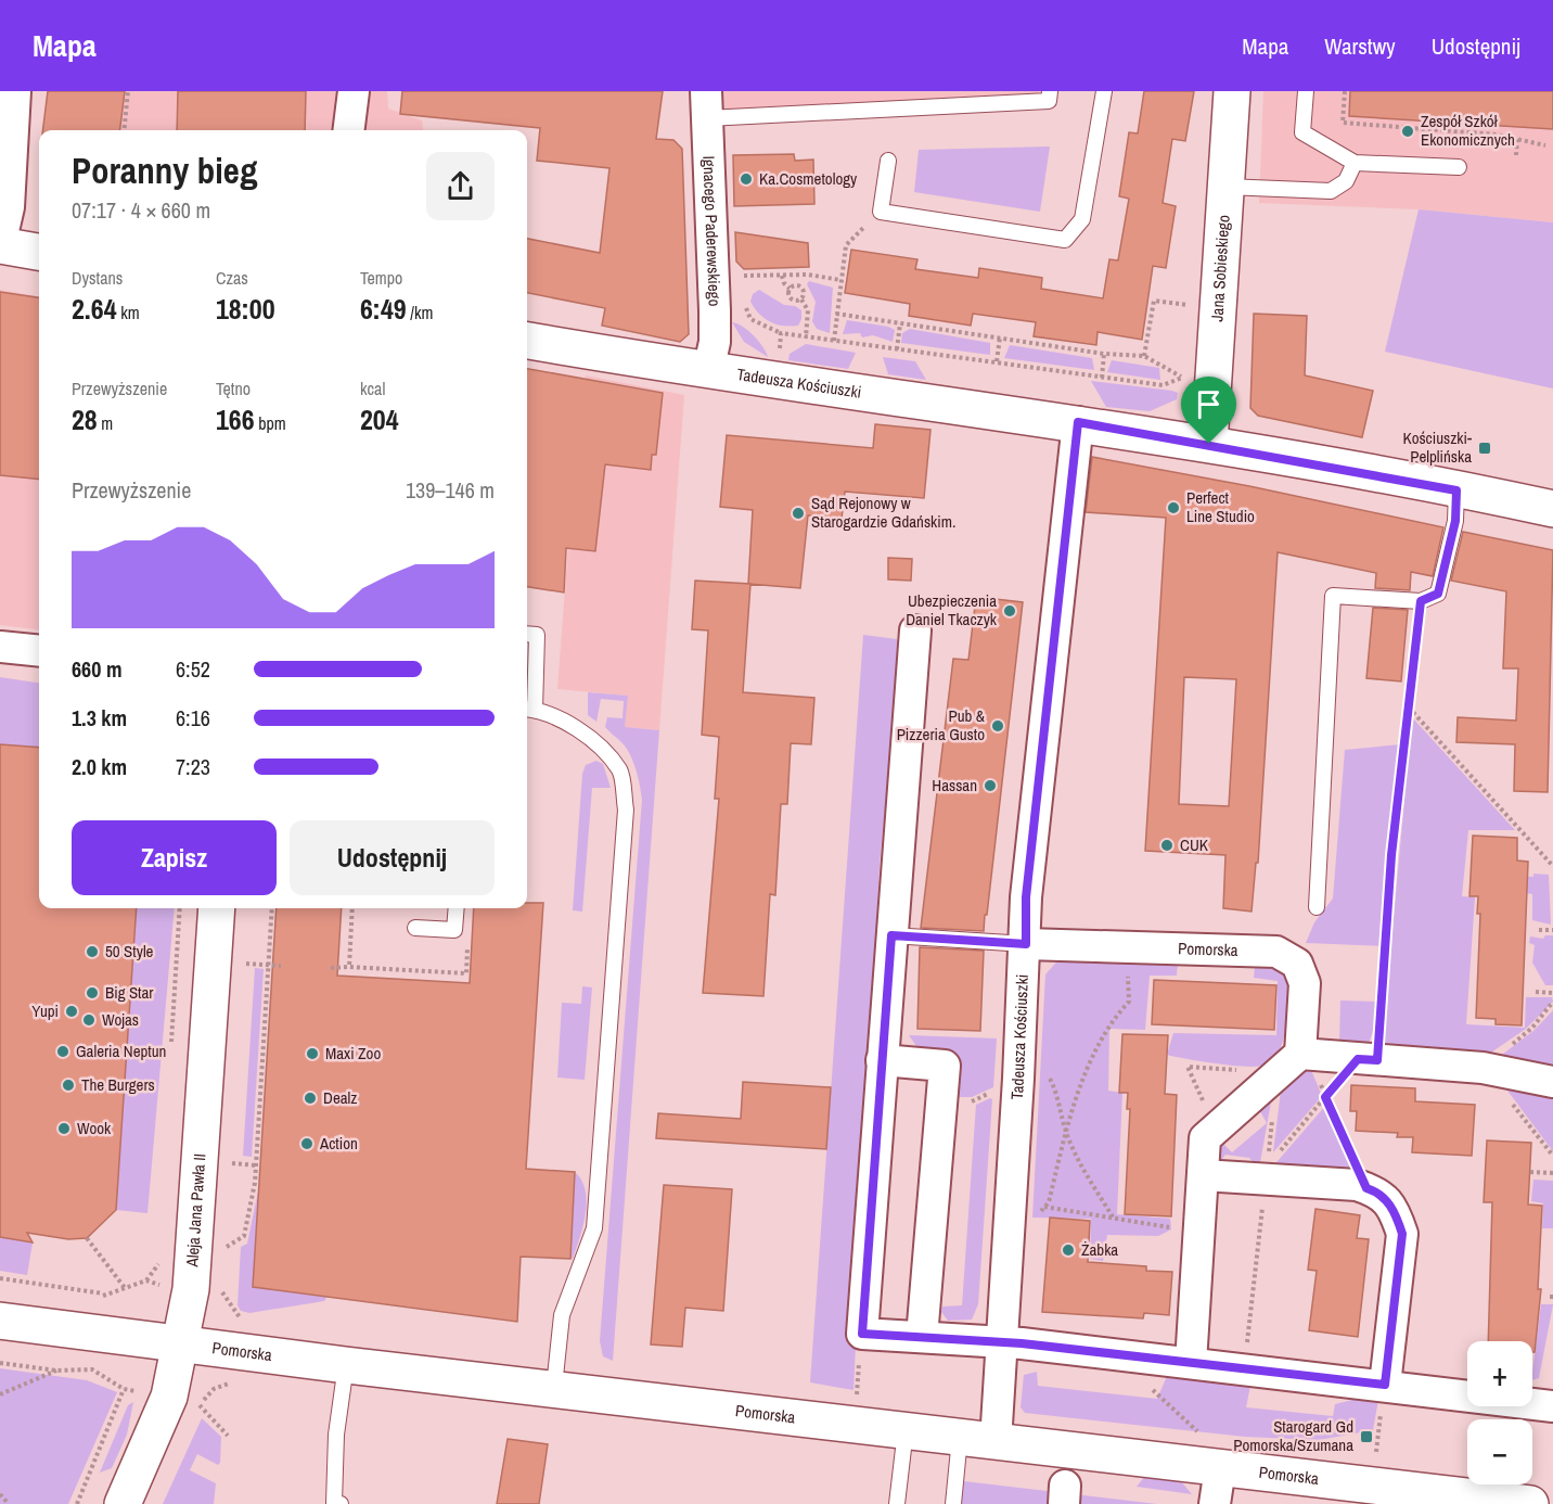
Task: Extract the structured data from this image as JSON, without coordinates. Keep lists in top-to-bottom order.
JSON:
{
  "streets": {
    "street": [
      "Ignacego Paderewskiego",
      "Jana Sobieskiego",
      "Tadeusza Kościuszki",
      "Pomorska",
      "Aleja Jana Pawła II"
    ]
  },
  "crossings": [
    ["Ignacego Paderewskiego", "Tadeusza Kościuszki"],
    ["Jana Sobieskiego", "Tadeusza Kościuszki"],
    ["Tadeusza Kościuszki", "Pomorska"],
    ["Pomorska", "Aleja Jana Pawła II"]
  ],
  "places": {
    "other": [
      "Zespół Szkół Ekonomicznych",
      "Ka.Cosmetology",
      "Perfect Line Studio",
      "Sąd Rejonowy w Starogardzie Gdańskim.",
      "Ubezpieczenia Daniel Tkaczyk",
      "Pub & Pizzeria Gusto",
      "Hassan",
      "CUK",
      "50 Style",
      "Big Star",
      "Yupi",
      "Wojas",
      "Galeria Neptun",
      "Maxi Zoo",
      "The Burgers",
      "Dealz",
      "Wook",
      "Action",
      "Żabka"
    ],
    "transit": ["Kościuszki- Pelplińska", "Starogard Gd Pomorska/Szumana"]
  },
  "page": {
    "header": "Mapa",
    "nav": ["Mapa", "Warstwy", "Udostępnij"],
    "heading": ["Poranny bieg", "07:17 · 4 × 660 m"],
    "stats": [
      ["Dystans", "2.64 km"],
      ["Czas", "18:00"],
      ["Tempo", "6:49 /km"],
      ["Przewyższenie", "28 m"],
      ["Tętno", "166 bpm"],
      ["kcal", "204"]
    ],
    "chart": ["Przewyższenie", "139–146 m"],
    "list": [
      {
        "name": "660 m",
        "note": "6:52"
      },
      {
        "name": "1.3 km",
        "note": "6:16"
      },
      {
        "name": "2.0 km",
        "note": "7:23"
      }
    ],
    "buttons": ["Zapisz", "Udostępnij"],
    "map_buttons": ["+", "−"]
  }
}
